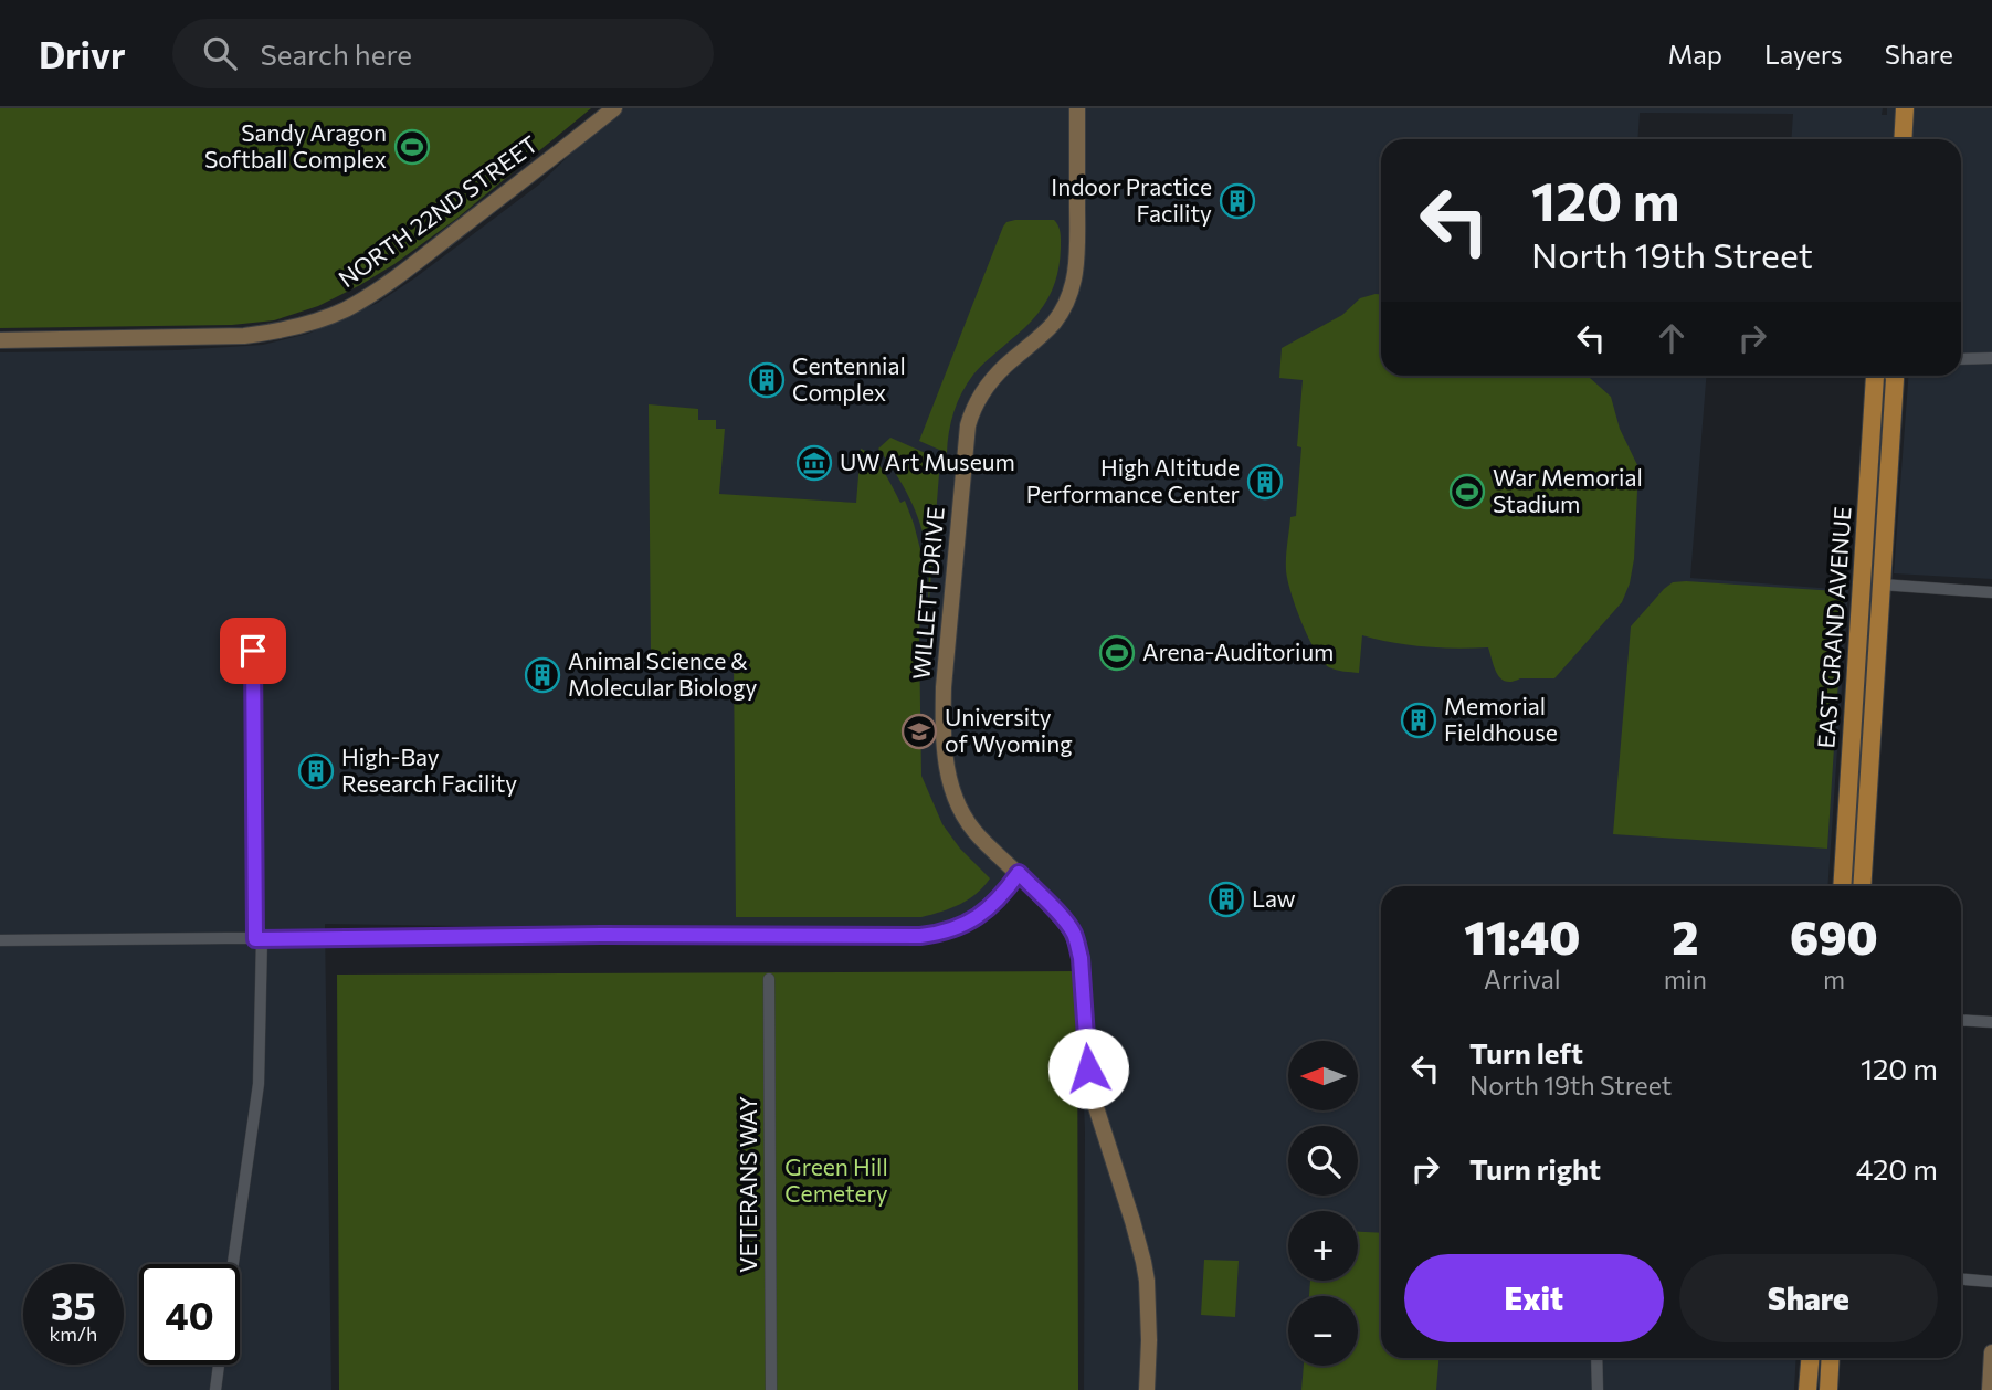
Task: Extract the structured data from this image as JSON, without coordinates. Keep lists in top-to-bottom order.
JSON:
{
  "streets": {
    "main road": ["EAST GRAND AVENUE"],
    "street": ["NORTH 22ND STREET", "WILLETT DRIVE", "VETERANS WAY"]
  },
  "parks": ["Green Hill Cemetery"],
  "places": {
    "sports": ["Sandy Aragon Softball Complex", "War Memorial Stadium", "Arena-Auditorium"],
    "building": [
      "Indoor Practice Facility",
      "Centennial Complex",
      "High Altitude Performance Center",
      "Animal Science & Molecular Biology",
      "Memorial Fieldhouse",
      "High-Bay Research Facility",
      "Law"
    ],
    "museum": ["UW Art Museum"],
    "school or university": ["University of Wyoming"]
  },
  "north": "left",
  "page": {
    "header": "Drivr",
    "search": "Search here",
    "nav": ["Map", "Layers", "Share"],
    "turn": ["120 m", "North 19th Street"],
    "eta": [
      "11:40",
      "Arrival",
      "2",
      "min",
      "690",
      "m"
    ],
    "list": [
      {
        "name": "Turn left",
        "note": "North 19th Street",
        "value": "120 m"
      },
      {
        "name": "Turn right",
        "value": "420 m"
      }
    ],
    "map_buttons": ["+", "−"],
    "buttons": ["Exit", "Share"],
    "speed": "35 km/h",
    "limit": "40"
  }
}
